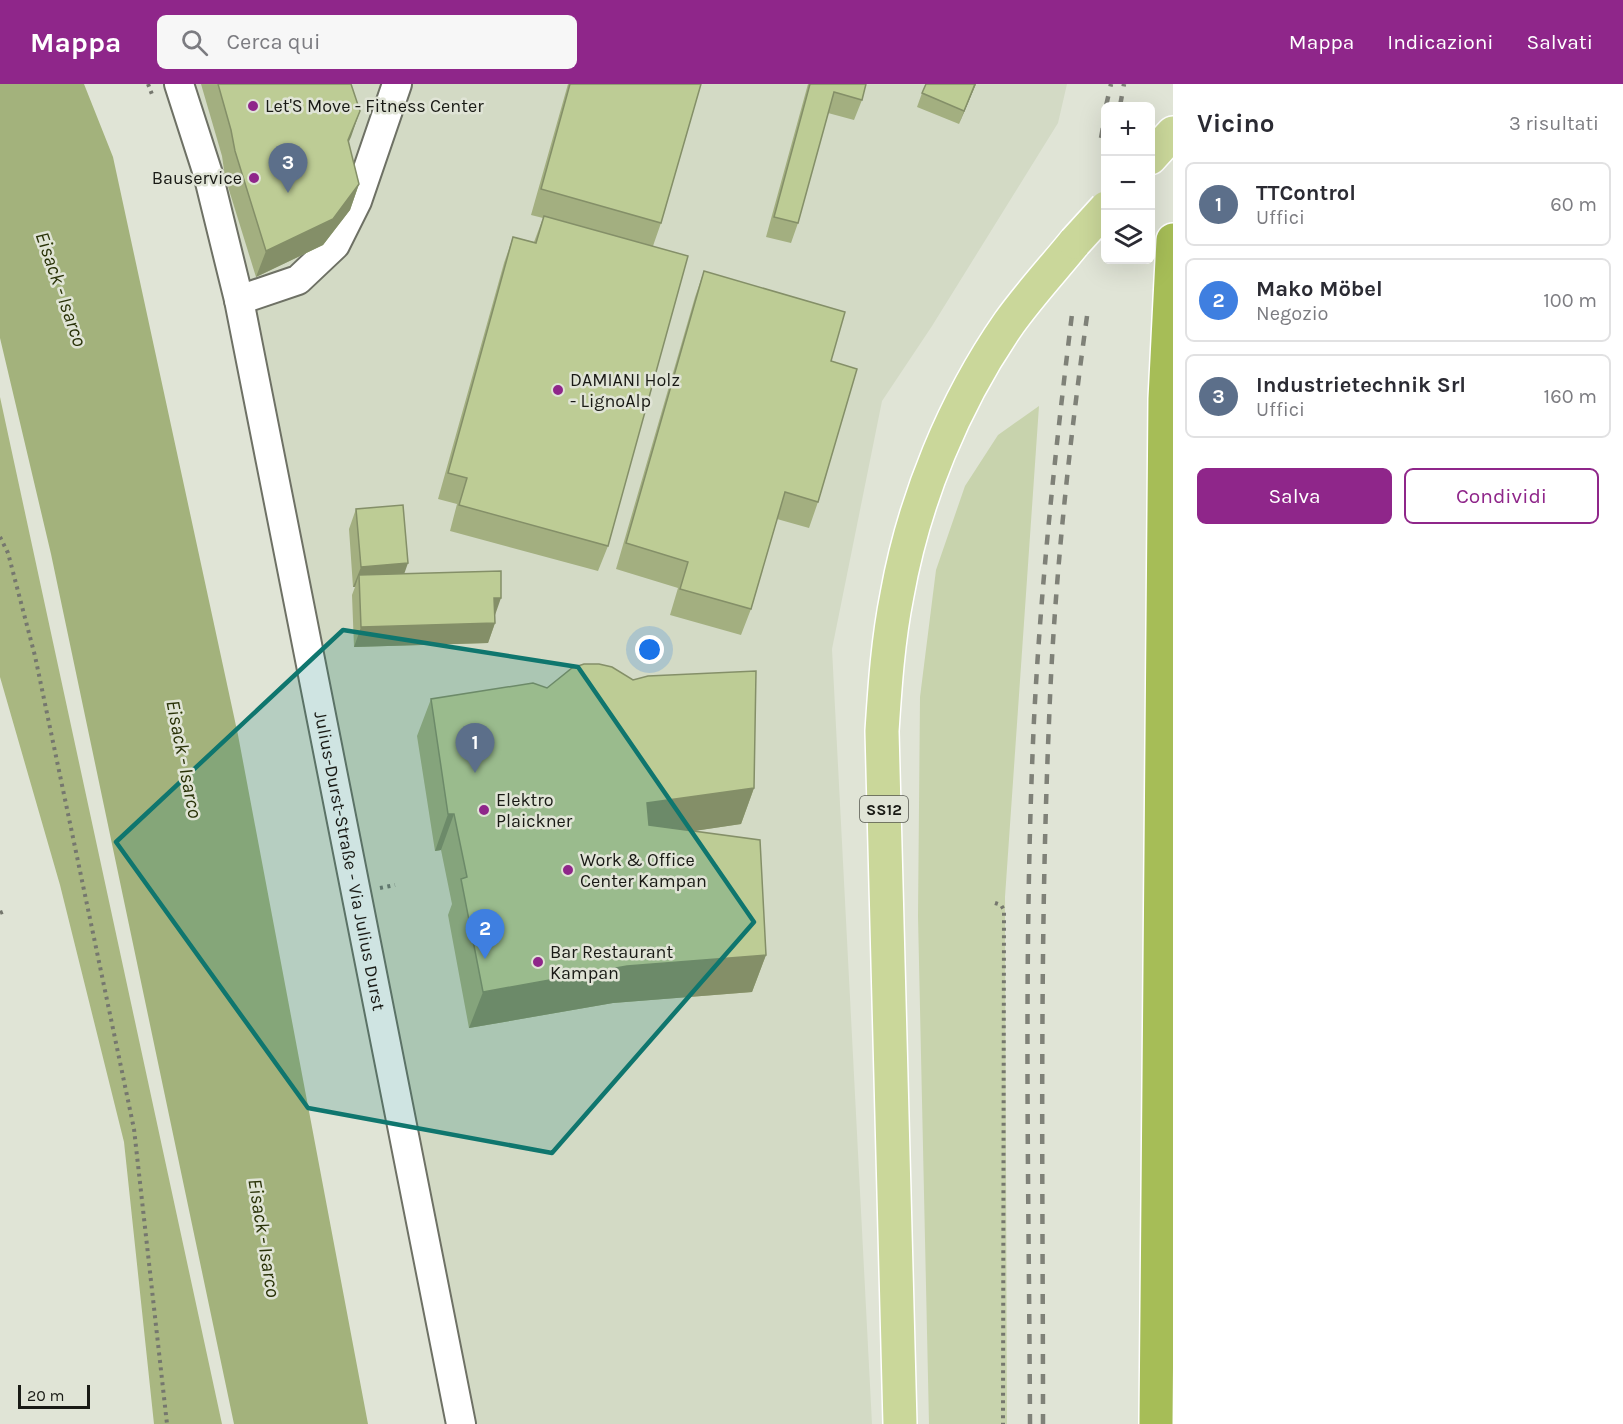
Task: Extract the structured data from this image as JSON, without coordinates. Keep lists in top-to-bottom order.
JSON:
{
  "streets": {
    "main road": ["SS12"],
    "street": ["Julius-Durst-Straße - Via Julius Durst"]
  },
  "water": ["Eisack - Isarco"],
  "places": [
    "Let'S Move - Fitness Center",
    "Bauservice",
    "DAMIANI Holz - LignoAlp",
    "Elektro Plaickner",
    "Work & Office Center Kampan",
    "Bar Restaurant Kampan"
  ],
  "scale_bar": "20 m",
  "page": {
    "header": "Mappa",
    "search": "Cerca qui",
    "nav": ["Mappa", "Indicazioni", "Salvati"],
    "heading": ["Vicino", "3 risultati"],
    "map_buttons": ["+", "−"],
    "pins": ["3", "1", "2"],
    "list": [
      {
        "mark": "1",
        "name": "TTControl",
        "note": "Uffici",
        "value": "60 m"
      },
      {
        "mark": "2",
        "name": "Mako Möbel",
        "note": "Negozio",
        "value": "100 m"
      },
      {
        "mark": "3",
        "name": "Industrietechnik Srl",
        "note": "Uffici",
        "value": "160 m"
      }
    ],
    "buttons": ["Salva", "Condividi"],
    "scale": "20 m"
  }
}
